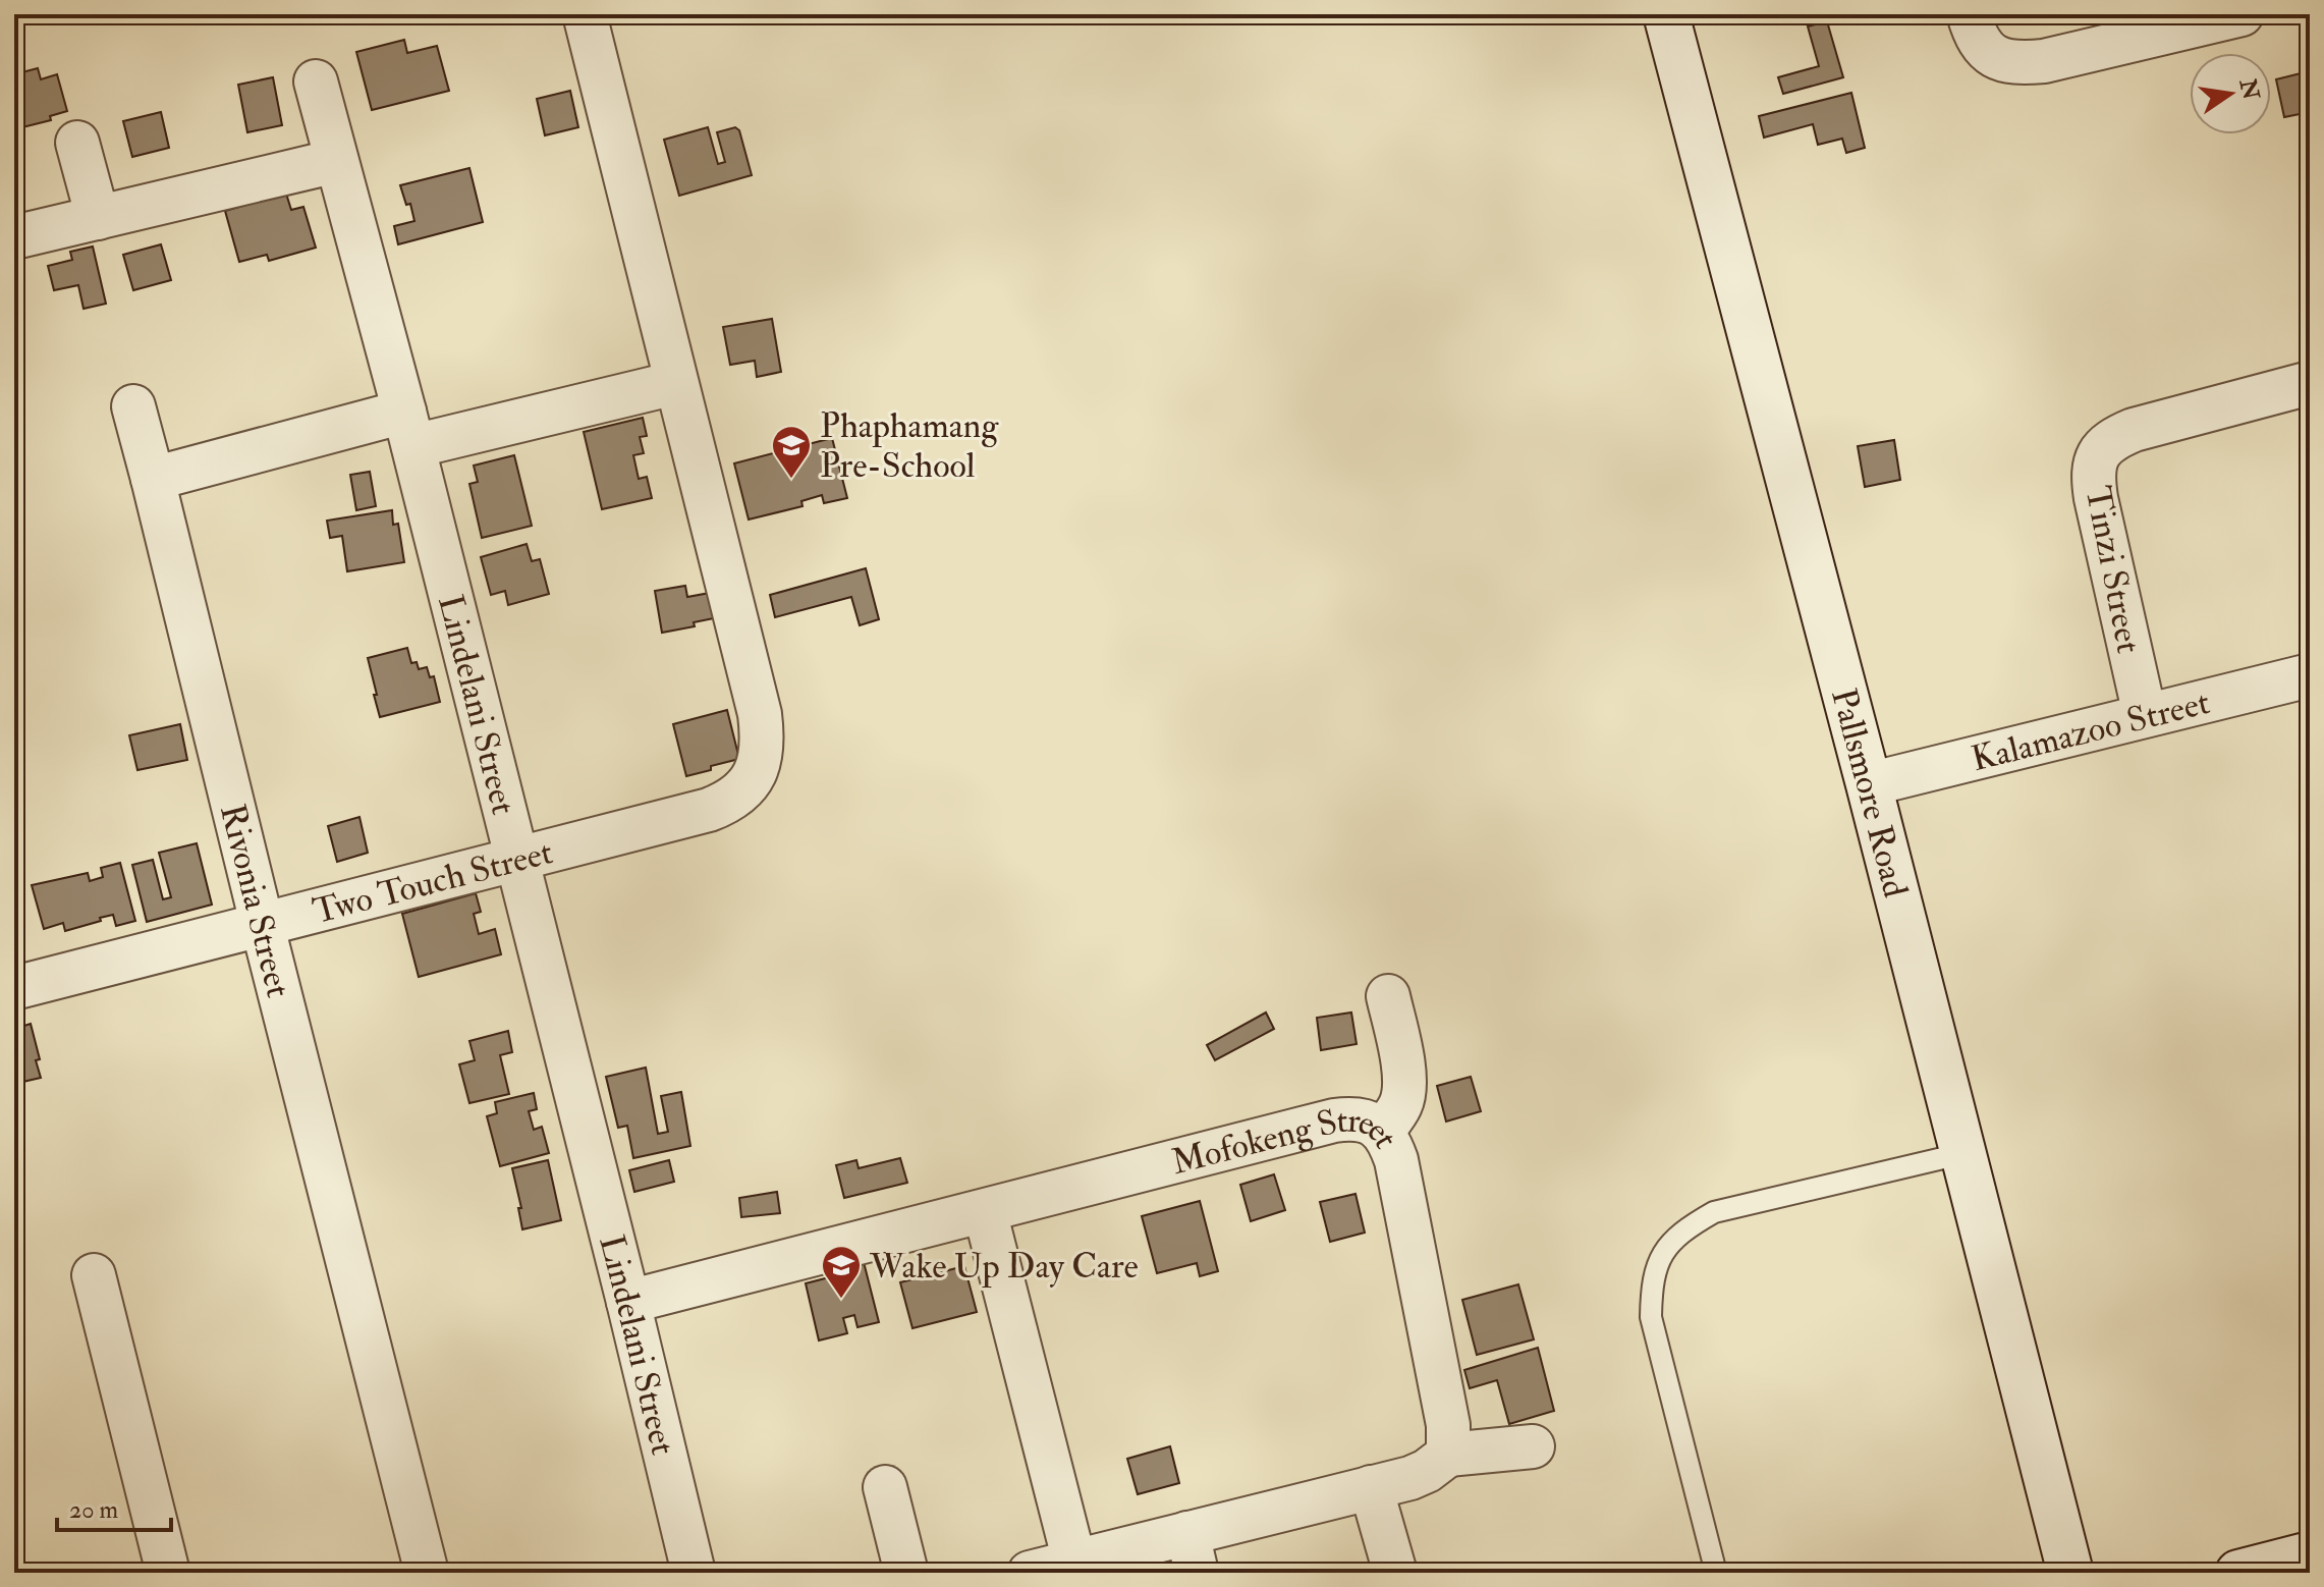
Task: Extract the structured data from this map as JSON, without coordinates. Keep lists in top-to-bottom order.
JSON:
{
  "streets": {
    "street": [
      "Tinzi Street",
      "Lindelani Street",
      "Kalamazoo Street",
      "Pallsmore Road",
      "Two Touch Street",
      "Rivonia Street",
      "Mofokeng Street"
    ]
  },
  "crossings": [
    ["Tinzi Street", "Kalamazoo Street"],
    ["Lindelani Street", "Two Touch Street"],
    ["Lindelani Street", "Mofokeng Street"],
    ["Kalamazoo Street", "Pallsmore Road"],
    ["Two Touch Street", "Rivonia Street"]
  ],
  "places": {
    "school or university": ["Phaphamang Pre-School", "Wake Up Day Care"]
  },
  "scale_bar": "20 m",
  "north": "right"
}
